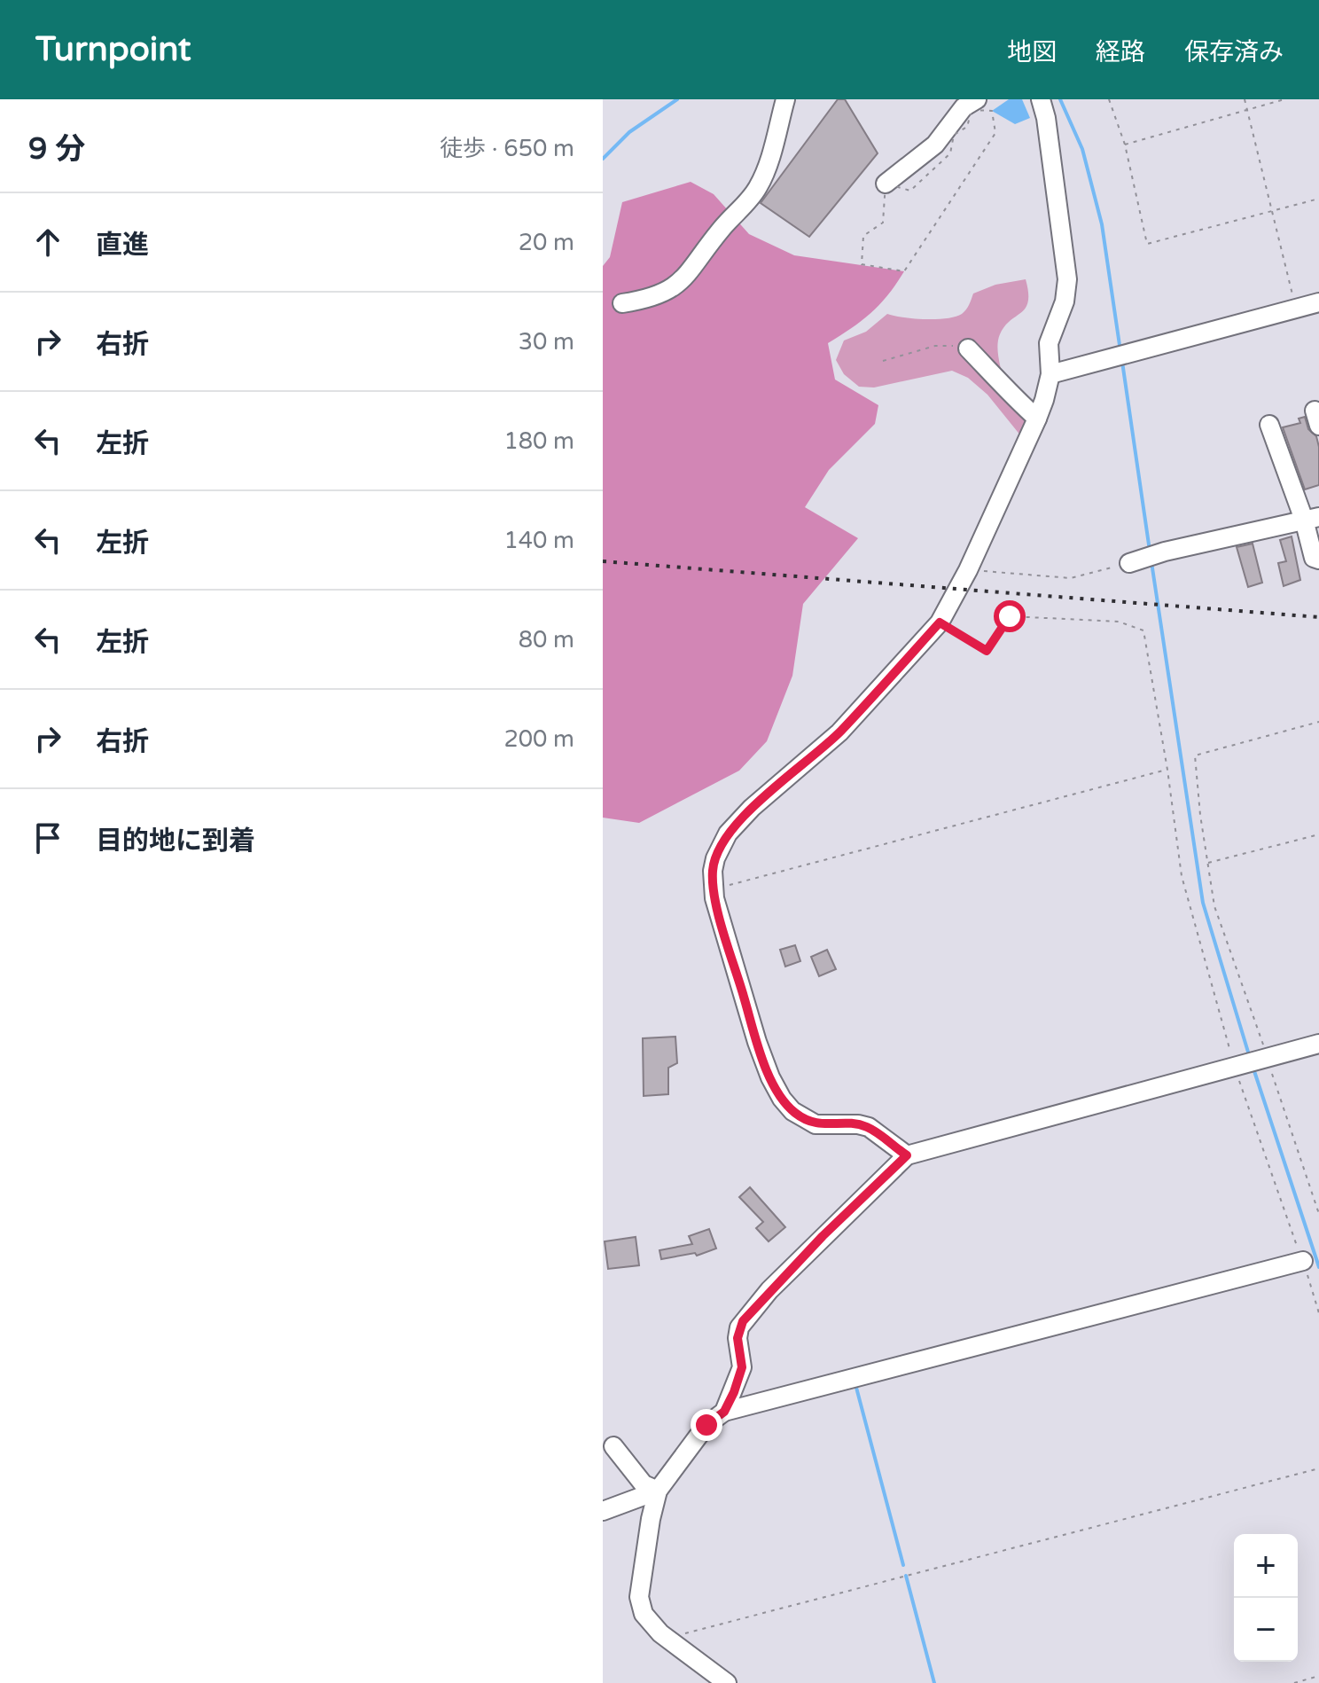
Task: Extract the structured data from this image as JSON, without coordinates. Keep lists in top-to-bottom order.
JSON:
{
  "page": {
    "header": "Turnpoint",
    "nav": ["地図", "経路", "保存済み"],
    "heading": ["9 分", "徒歩 · 650 m"],
    "list": [
      ["直進", "20 m"],
      ["右折", "30 m"],
      ["左折", "180 m"],
      ["左折", "140 m"],
      ["左折", "80 m"],
      ["右折", "200 m"],
      "目的地に到着"
    ],
    "map_buttons": ["+", "−"]
  }
}
